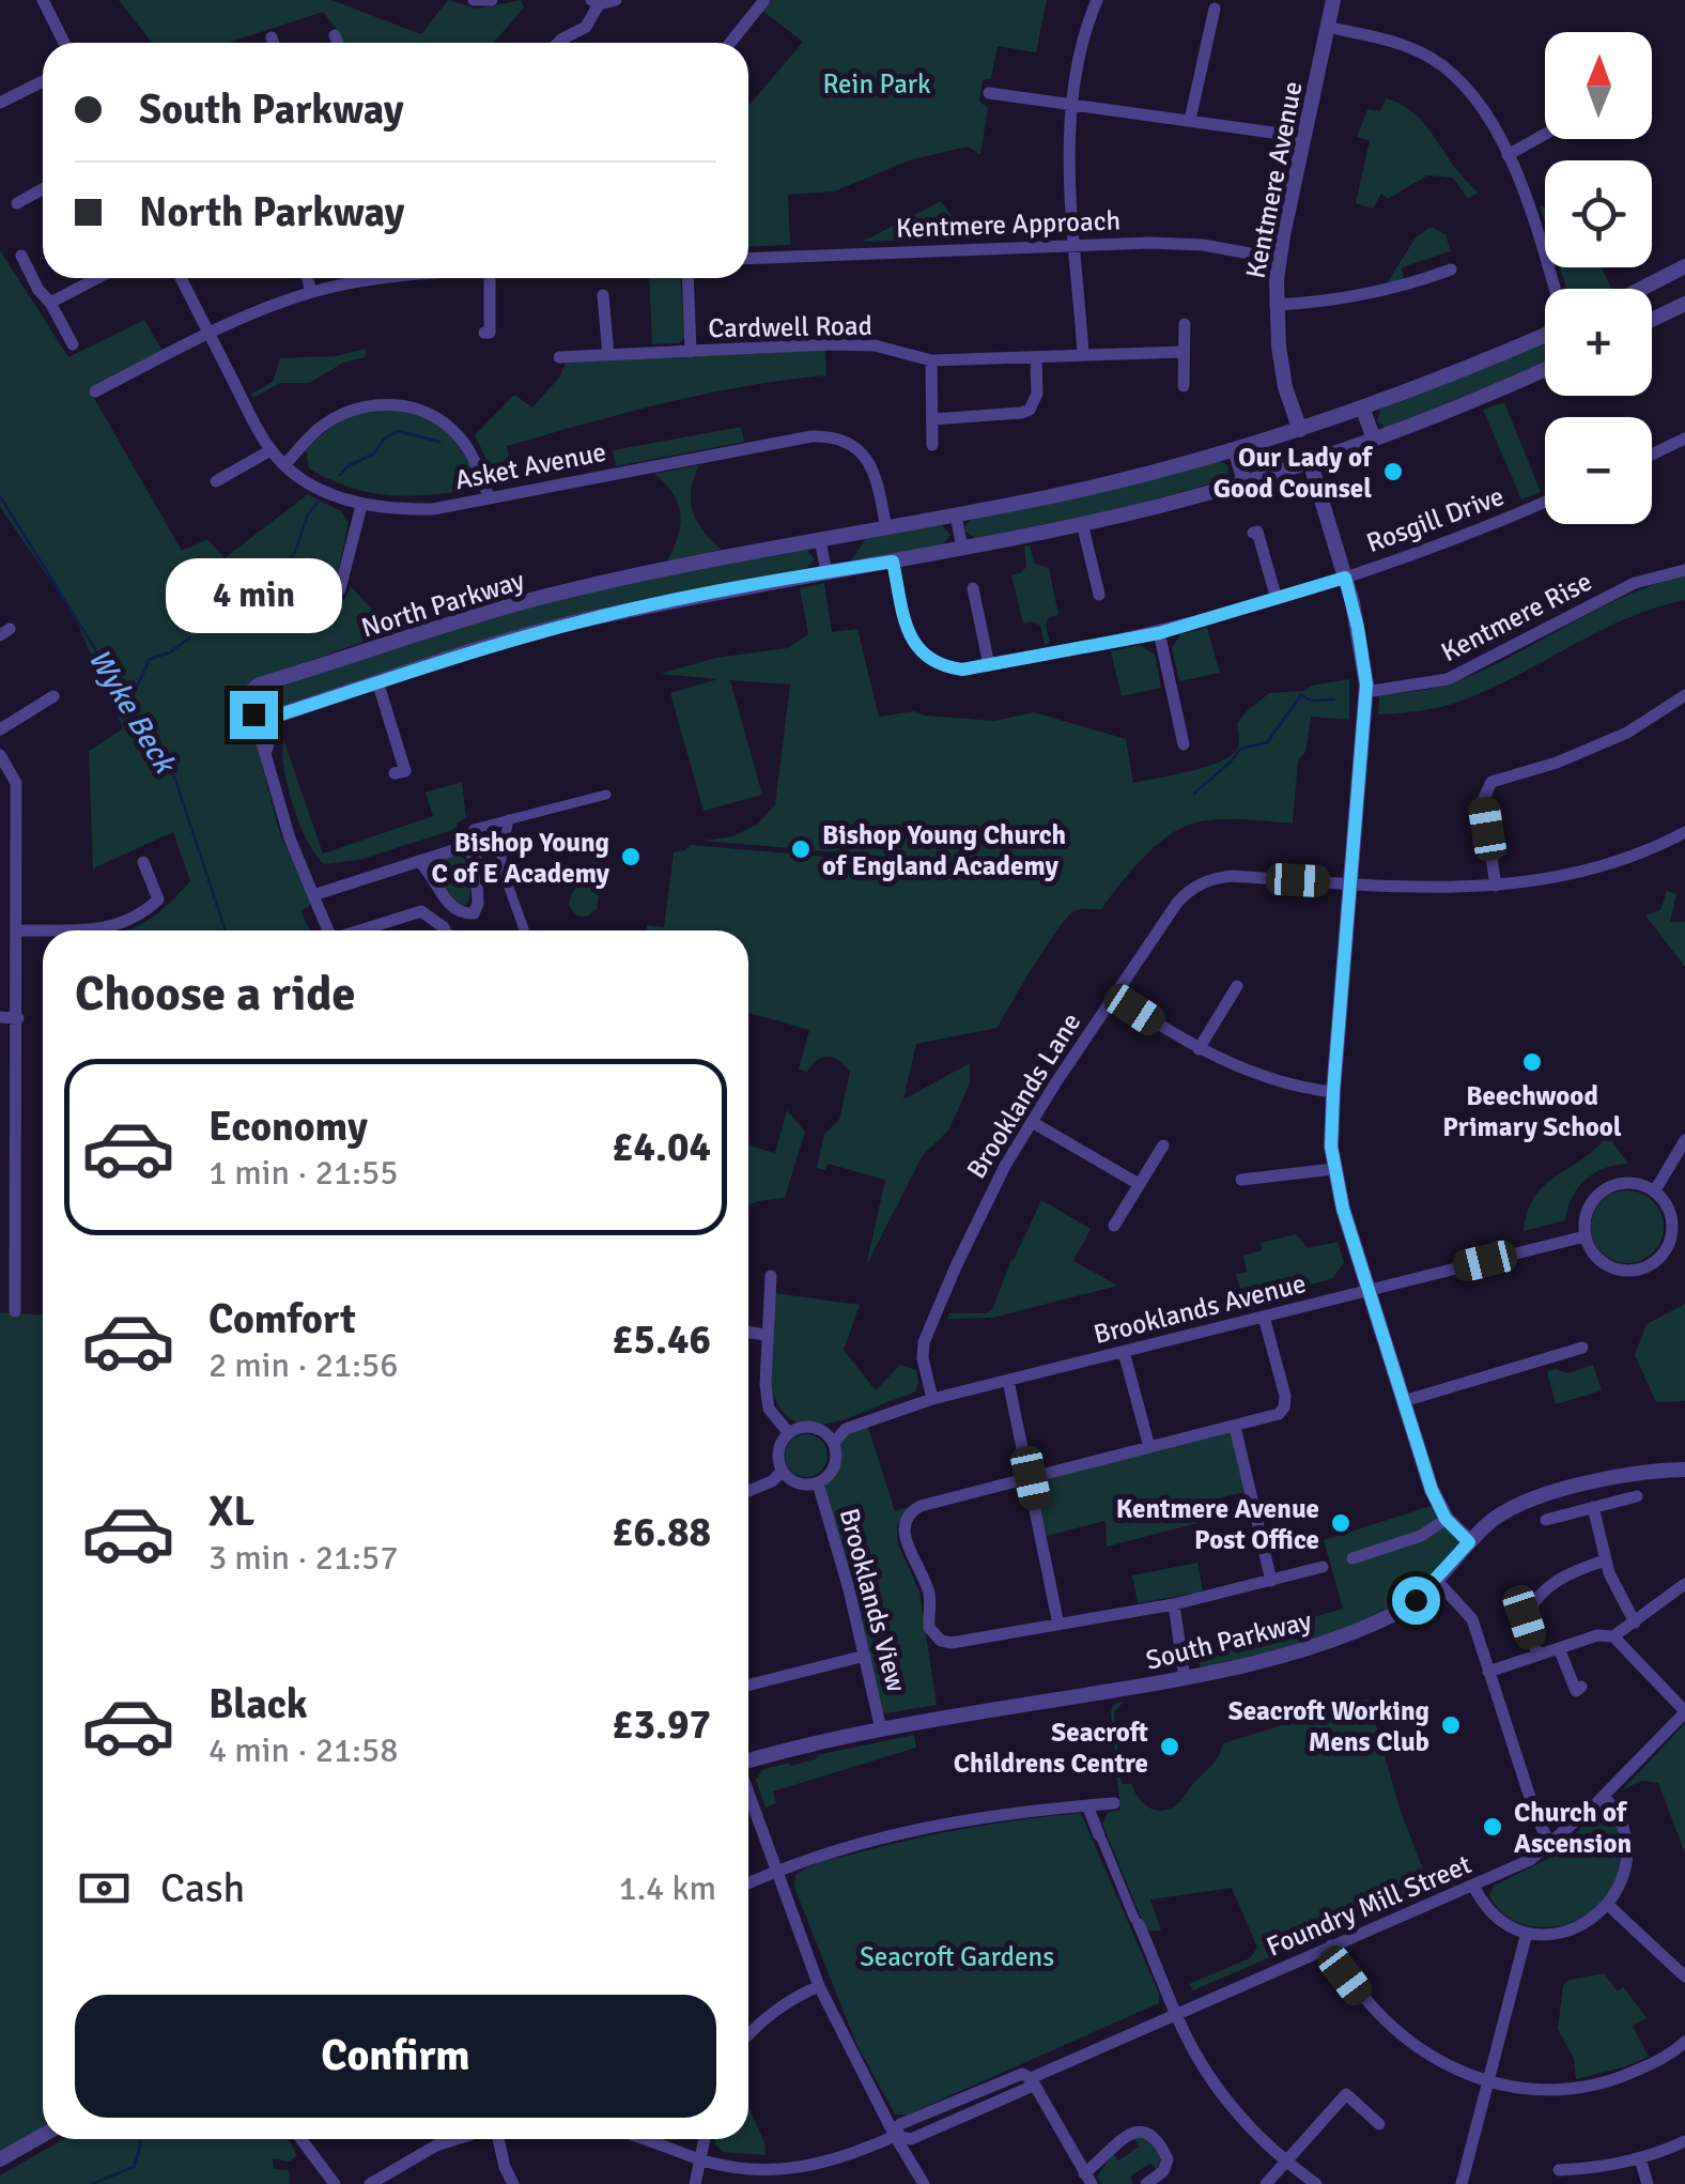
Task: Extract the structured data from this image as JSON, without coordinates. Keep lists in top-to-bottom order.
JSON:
{
  "streets": {
    "street": [
      "Kentmere Avenue",
      "Kentmere Approach",
      "Cardwell Road",
      "Asket Avenue",
      "Rosgill Drive",
      "North Parkway",
      "Kentmere Rise",
      "Brooklands Lane",
      "Brooklands Avenue",
      "Brooklands View",
      "South Parkway",
      "Foundry Mill Street"
    ]
  },
  "crossings": [
    ["Kentmere Avenue", "Kentmere Approach"],
    ["Kentmere Avenue", "North Parkway"],
    ["Asket Avenue", "North Parkway"],
    ["Rosgill Drive", "North Parkway"],
    ["Brooklands Lane", "Brooklands Avenue"],
    ["Brooklands Avenue", "Brooklands View"],
    ["Brooklands View", "South Parkway"]
  ],
  "water": ["Wyke Beck"],
  "parks": ["Rein Park", "Seacroft Gardens"],
  "places": [
    "Our Lady of Good Counsel",
    "Bishop Young Church of England Academy",
    "Bishop Young C of E Academy",
    "Beechwood Primary School",
    "Kentmere Avenue Post Office",
    "Seacroft Working Mens Club",
    "Seacroft Childrens Centre",
    "Church of Ascension"
  ],
  "north": "top",
  "page": {
    "map_buttons": ["+", "−"],
    "banner": ["South Parkway", "North Parkway"],
    "bubble": "4 min",
    "heading": "Choose a ride",
    "list": [
      {
        "name": "Economy",
        "note": "1 min · 21:55",
        "value": "£4.04"
      },
      {
        "name": "Comfort",
        "note": "2 min · 21:56",
        "value": "£5.46"
      },
      {
        "name": "XL",
        "note": "3 min · 21:57",
        "value": "£6.88"
      },
      {
        "name": "Black",
        "note": "4 min · 21:58",
        "value": "£3.97"
      }
    ],
    "pay": ["Cash", "1.4 km"],
    "buttons": "Confirm"
  }
}
